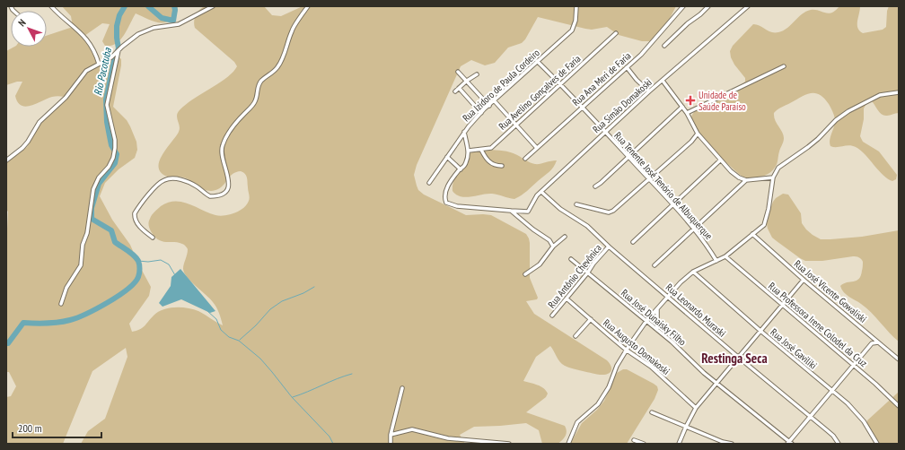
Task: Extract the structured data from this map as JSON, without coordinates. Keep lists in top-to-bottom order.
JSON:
{
  "streets": {
    "street": [
      "Rua Ana Meri de Faria",
      "Rua Izidoro de Paula Cordeiro",
      "Rua Avelino Gonçalves de Faria",
      "Rua Simão Domakoski",
      "Rua Tenente José Tenório de Albuquerque",
      "Rua Antônio Chevônica",
      "Rua José Vicente Gowaliski",
      "Rua Leonardo Muraski",
      "Rua José Dunaisky Filho",
      "Rua Professora Irene Colodel da Cruz",
      "Rua Augusto Domakoski",
      "Rua José Gaviliki"
    ]
  },
  "crossings": [
    ["Rua Ana Meri de Faria", "Rua Tenente José Tenório de Albuquerque"],
    ["Rua Izidoro de Paula Cordeiro", "Rua Tenente José Tenório de Albuquerque"],
    ["Rua Avelino Gonçalves de Faria", "Rua Tenente José Tenório de Albuquerque"],
    ["Rua Simão Domakoski", "Rua Tenente José Tenório de Albuquerque"],
    ["Rua Simão Domakoski", "Rua Leonardo Muraski"],
    ["Rua Antônio Chevônica", "Rua Leonardo Muraski"],
    ["Rua Antônio Chevônica", "Rua José Dunaisky Filho"],
    ["Rua Antônio Chevônica", "Rua Augusto Domakoski"]
  ],
  "districts": ["Restinga Seca"],
  "water": ["Rio Pacotuba"],
  "places": {
    "health": ["Unidade de Saúde Paraíso"]
  },
  "scale_bar": "200 m",
  "north": "top left"
}
